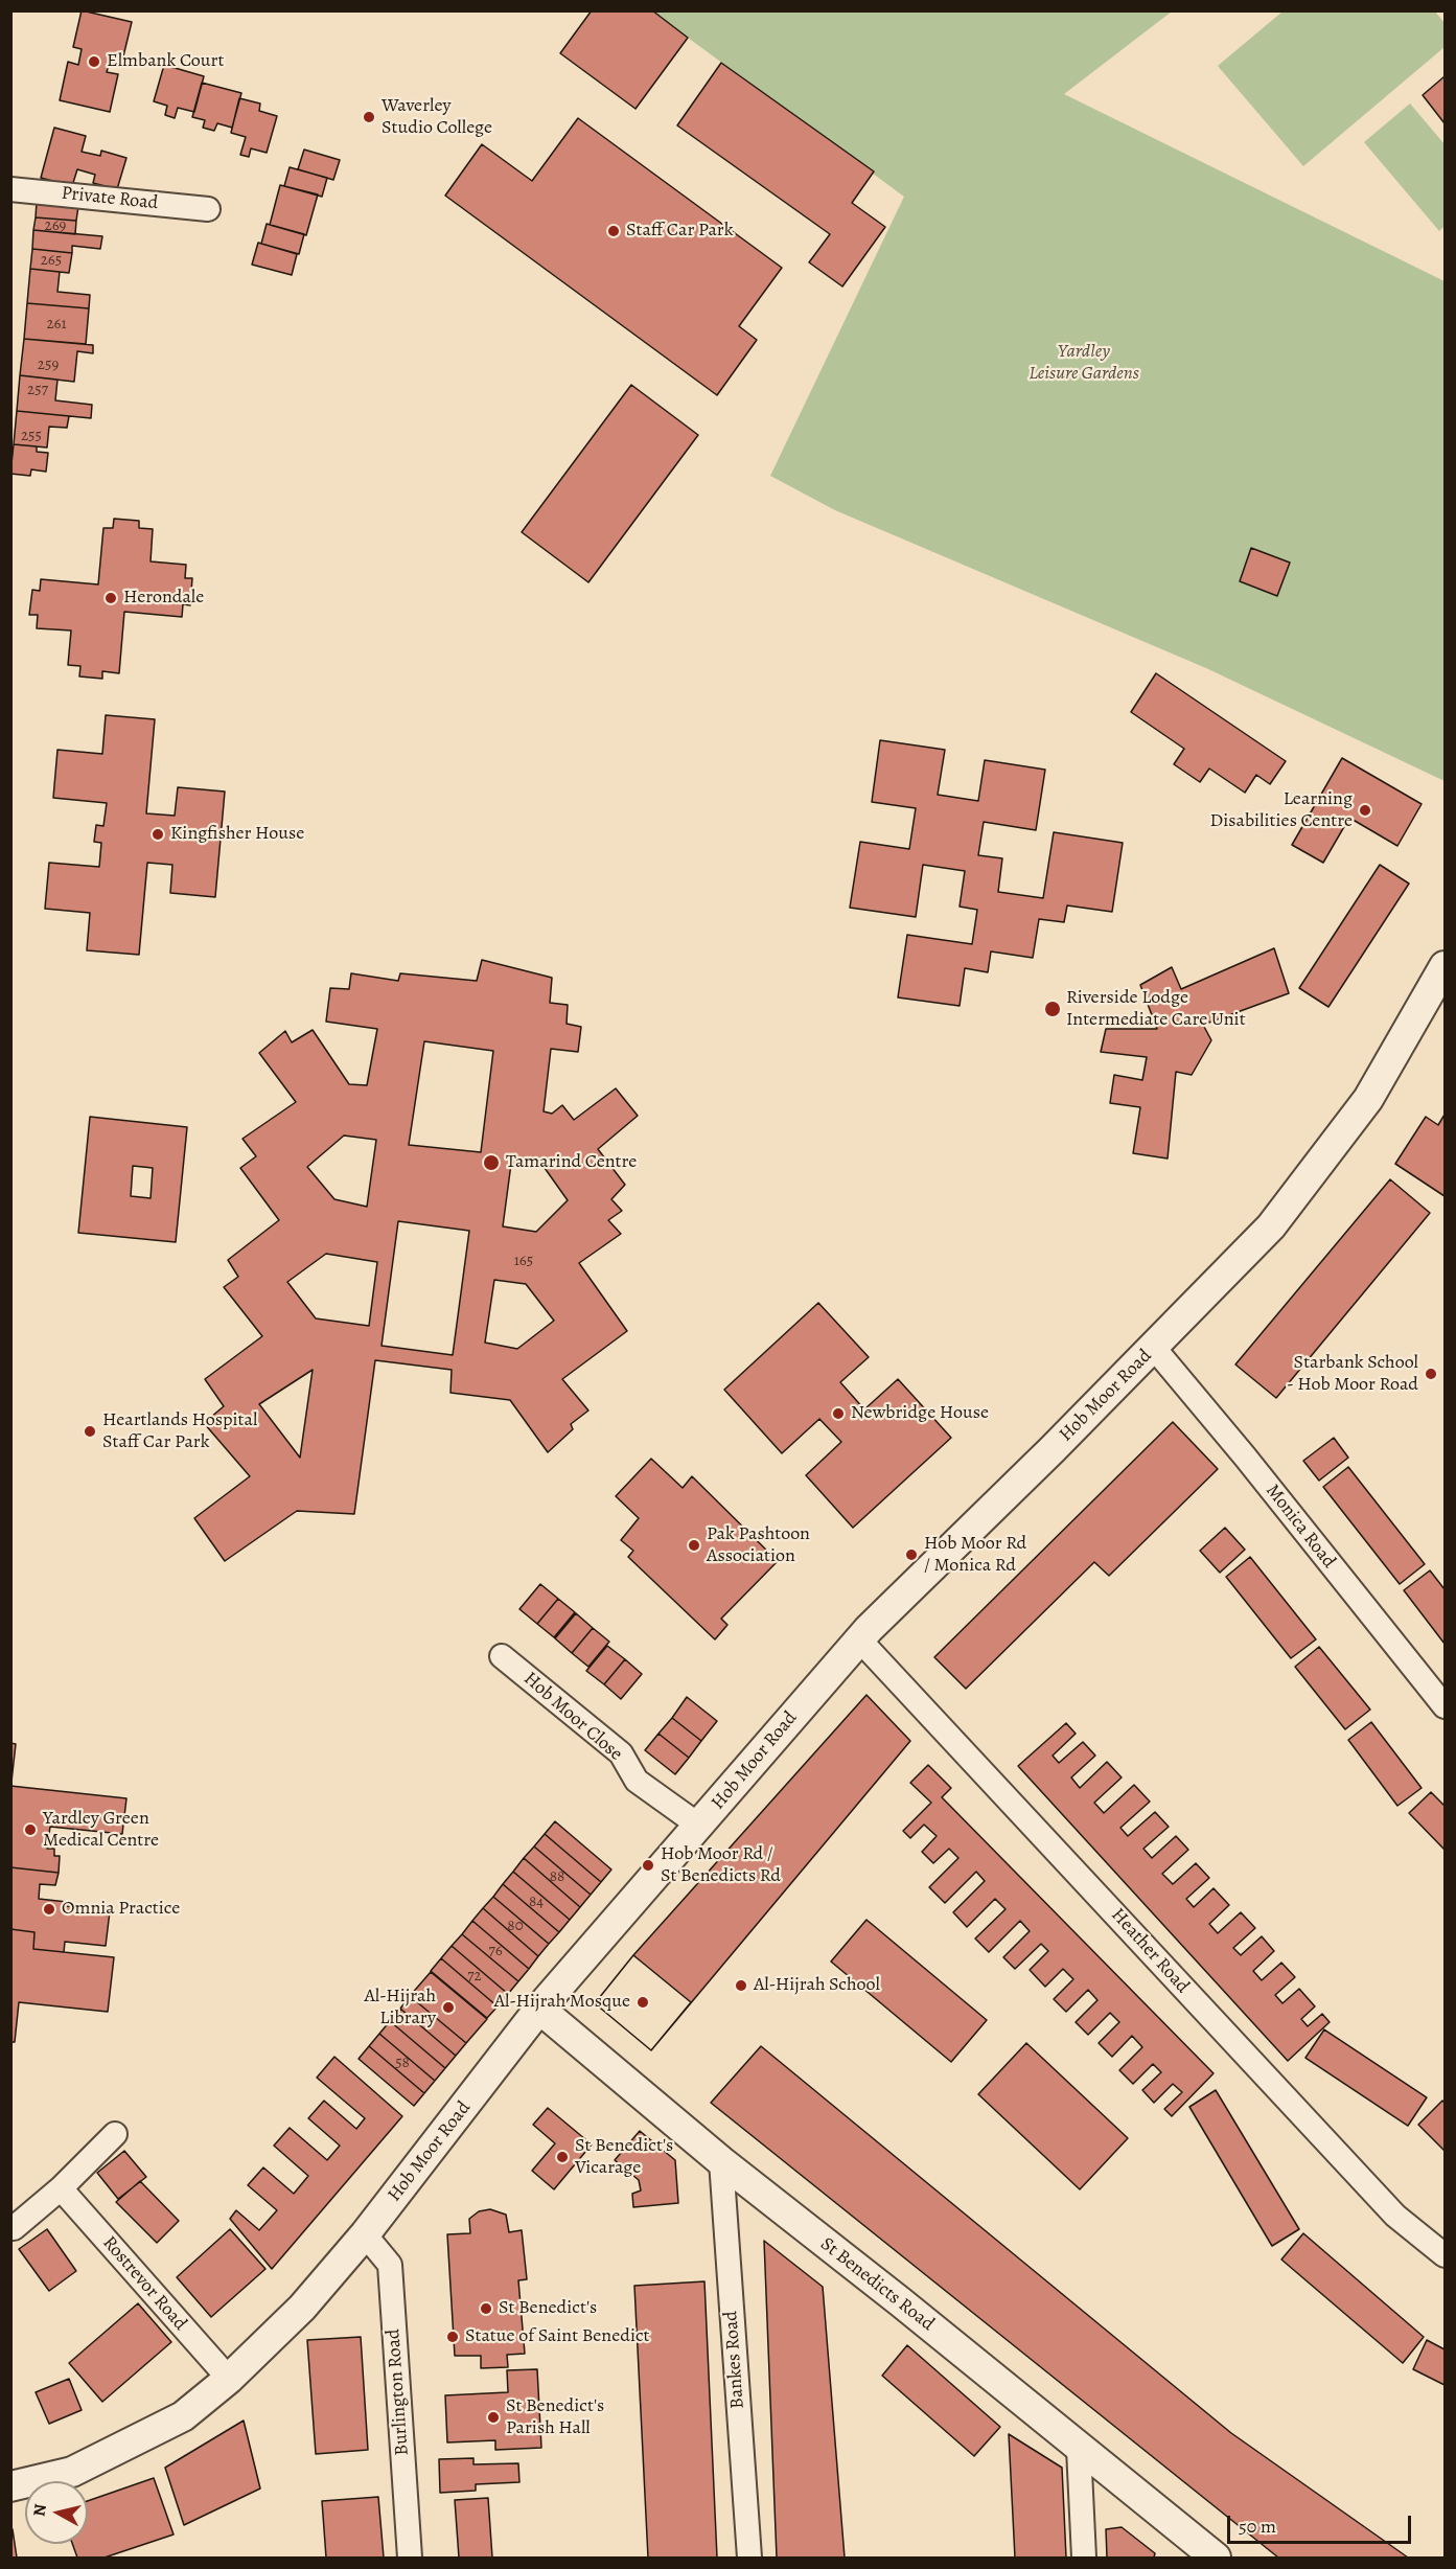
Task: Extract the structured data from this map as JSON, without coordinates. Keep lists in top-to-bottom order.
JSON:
{
  "streets": {
    "street": [
      "Private Road",
      "Hob Moor Road",
      "Monica Road",
      "Hob Moor Close",
      "Heather Road",
      "Rostrevor Road",
      "St Benedicts Road",
      "Bankes Road",
      "Burlington Road"
    ]
  },
  "crossings": [
    ["Hob Moor Road", "Monica Road"],
    ["Hob Moor Road", "Hob Moor Close"],
    ["Hob Moor Road", "Heather Road"],
    ["Hob Moor Road", "Rostrevor Road"],
    ["Hob Moor Road", "St Benedicts Road"],
    ["Hob Moor Road", "Burlington Road"],
    ["St Benedicts Road", "Bankes Road"]
  ],
  "parks": ["Yardley Leisure Gardens"],
  "places": [
    "Elmbank Court",
    "Waverley Studio College",
    "Staff Car Park",
    "Herondale",
    "Learning Disabilities Centre",
    "Kingfisher House",
    "Riverside Lodge Intermediate Care Unit",
    "Tamarind Centre",
    "Starbank School - Hob Moor Road",
    "Newbridge House",
    "Heartlands Hospital Staff Car Park",
    "Pak Pashtoon Association",
    "Hob Moor Rd / Monica Rd",
    "Yardley Green Medical Centre",
    "Hob Moor Rd / St Benedicts Rd",
    "Omnia Practice",
    "Al-Hijrah School",
    "Al-Hijrah Mosque",
    "Al-Hijrah Library",
    "St Benedict's Vicarage",
    "St Benedict's",
    "Statue of Saint Benedict",
    "St Benedict's Parish Hall"
  ],
  "house_numbers": [
    "269",
    "265",
    "261",
    "259",
    "257",
    "255",
    "165",
    "88",
    "84",
    "80",
    "76",
    "72",
    "58"
  ],
  "scale_bar": "50 m",
  "north": "left"
}
